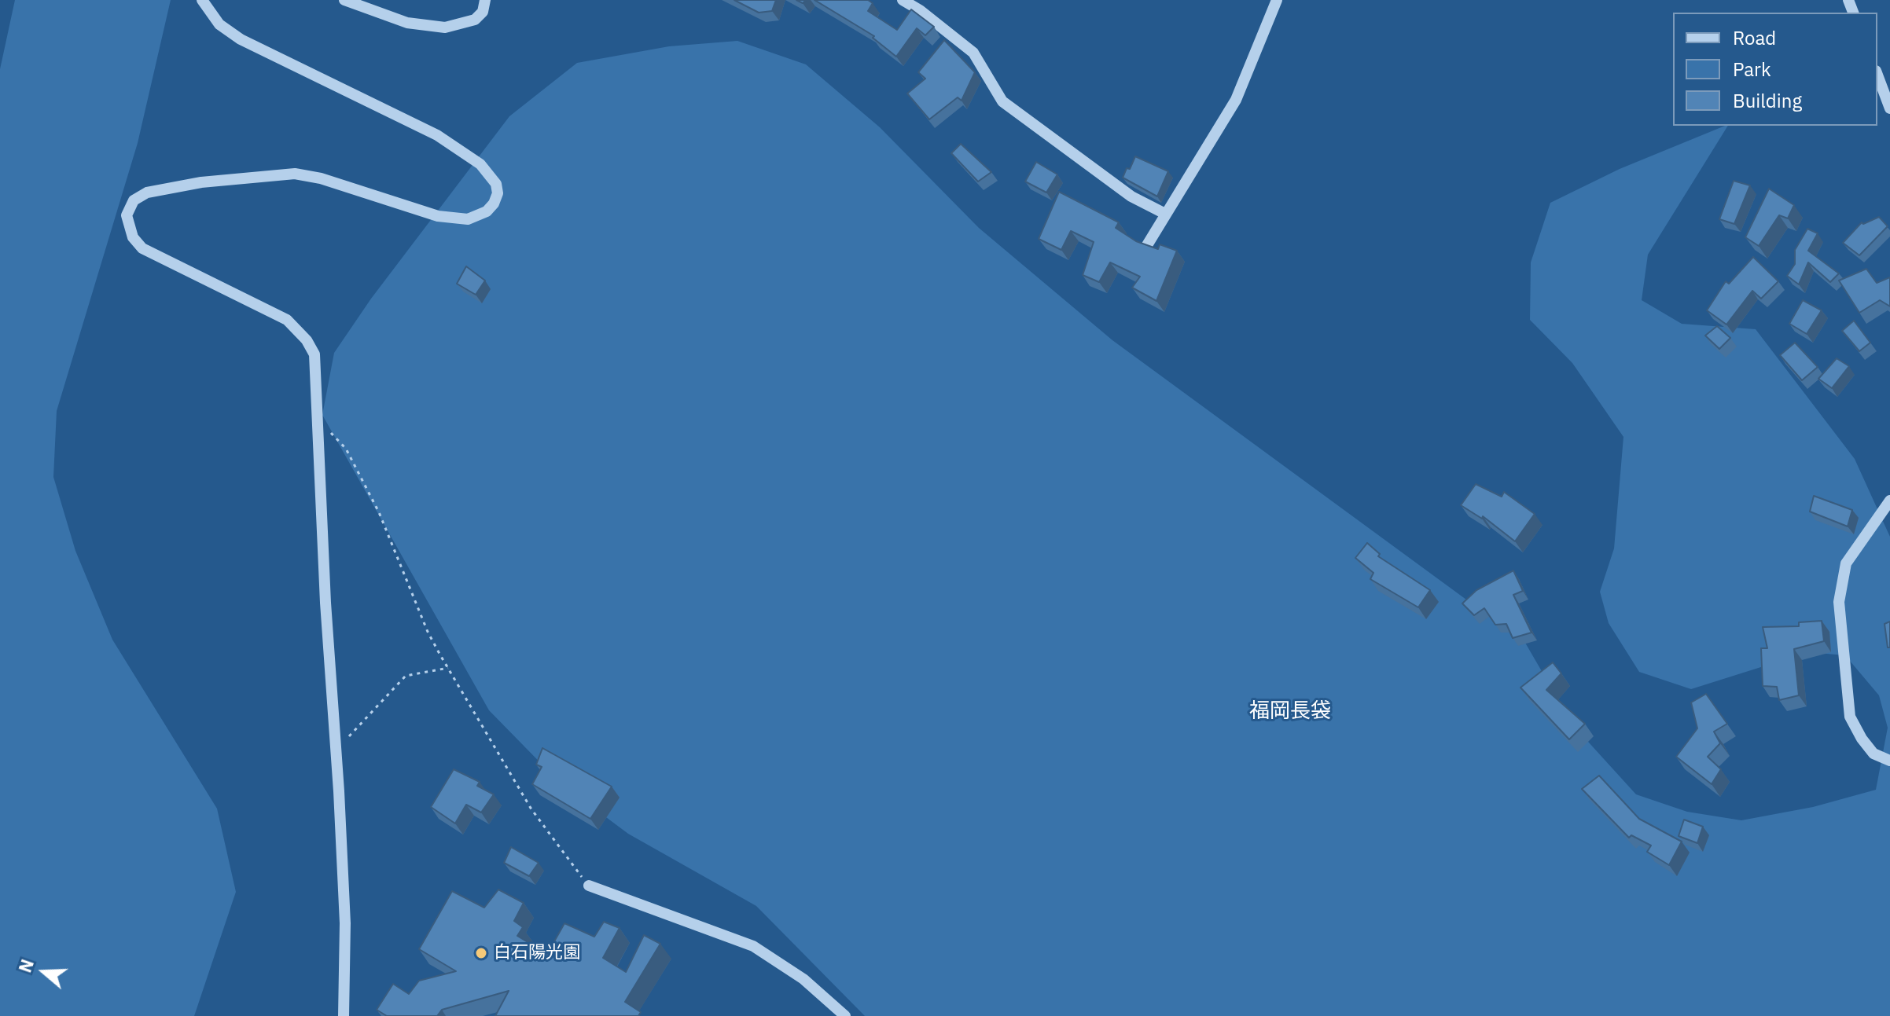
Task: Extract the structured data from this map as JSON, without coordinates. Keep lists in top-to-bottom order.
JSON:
{
  "districts": ["福岡長袋"],
  "places": ["白石陽光園"],
  "legend": ["Road", "Park", "Building"],
  "north": "left"
}
